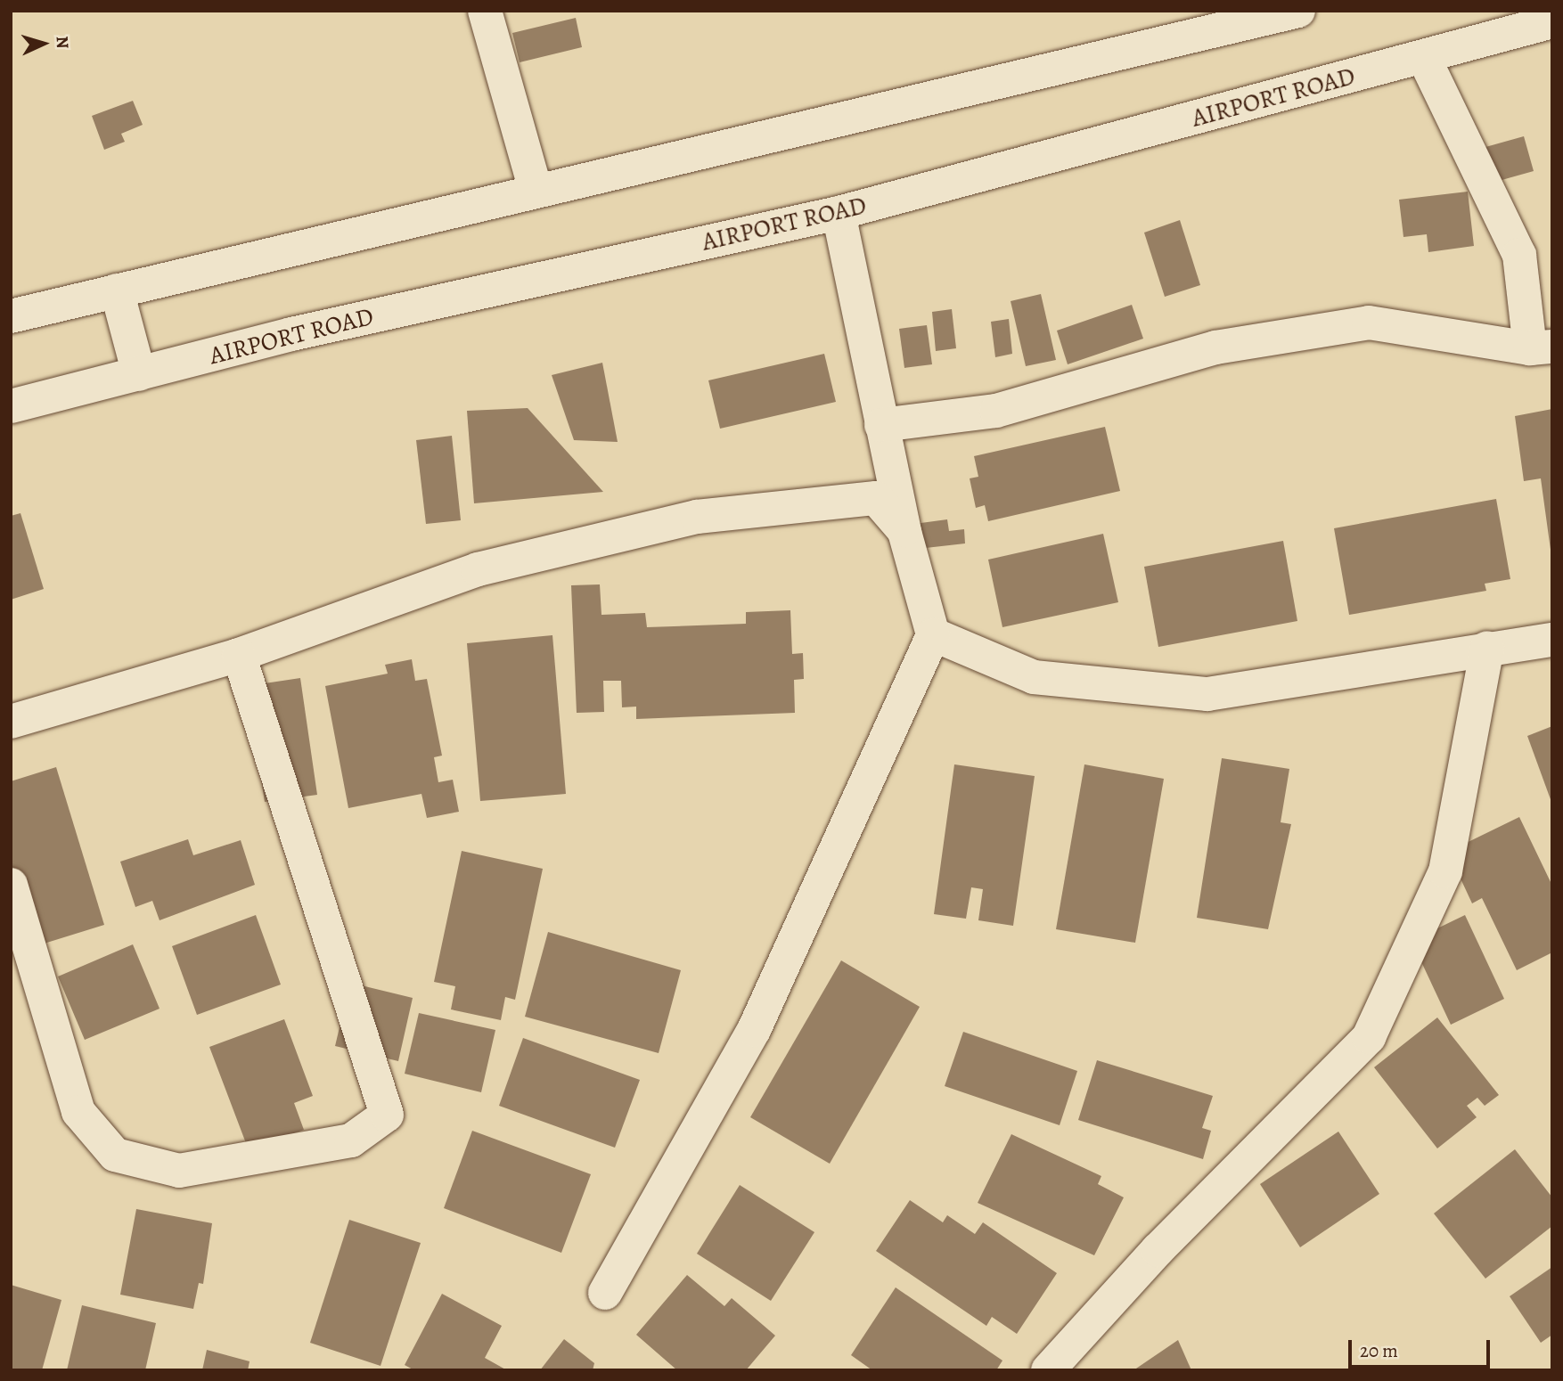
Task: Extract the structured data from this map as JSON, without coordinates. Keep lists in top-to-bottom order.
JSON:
{
  "streets": {
    "street": ["AIRPORT ROAD"]
  },
  "scale_bar": "20 m",
  "north": "right"
}
